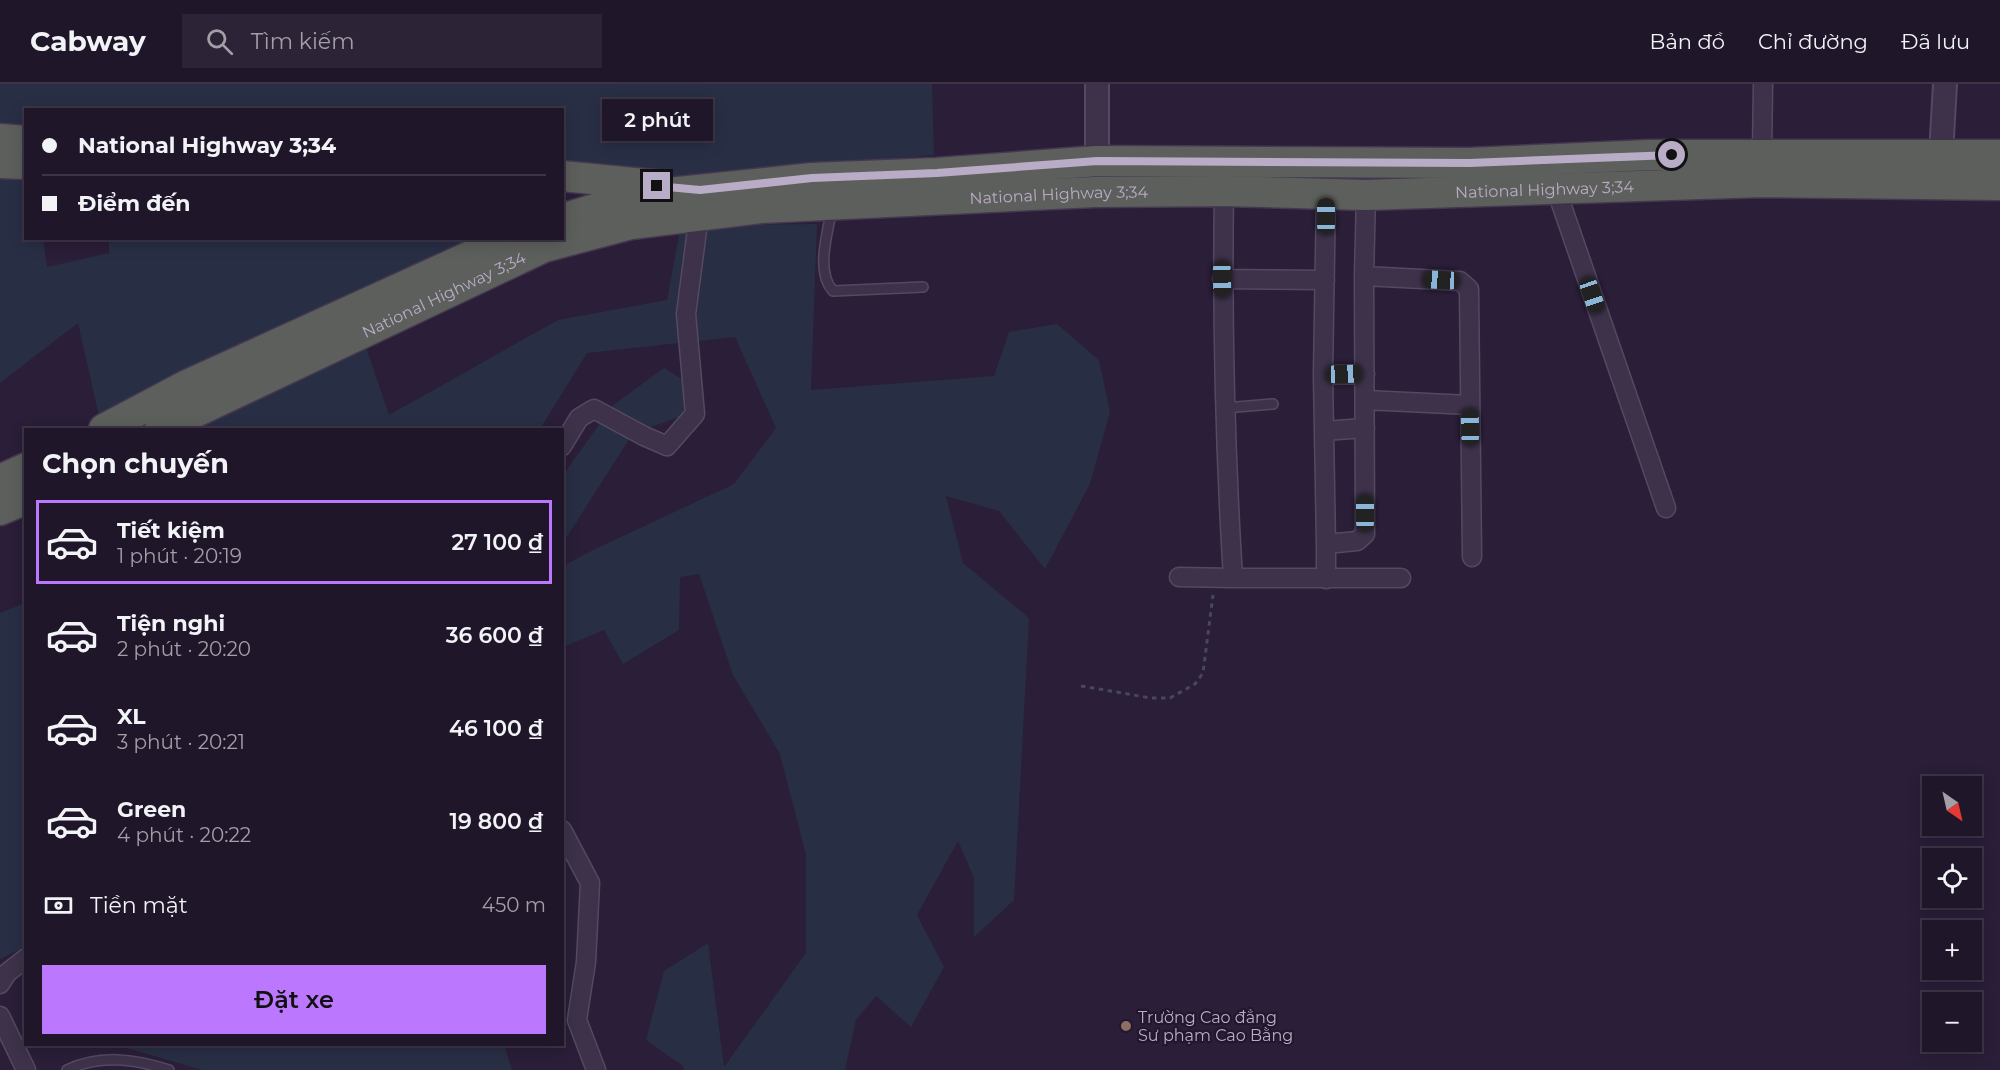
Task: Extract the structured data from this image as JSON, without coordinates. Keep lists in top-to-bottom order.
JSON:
{
  "streets": {
    "highway": ["National Highway 3;34"]
  },
  "places": ["Trường Cao đẳng Sư phạm Cao Bằng"],
  "north": "bottom right",
  "page": {
    "header": "Cabway",
    "search": "Tìm kiếm",
    "nav": ["Bản đồ", "Chỉ đường", "Đã lưu"],
    "bubble": "2 phút",
    "banner": ["National Highway 3;34", "Điểm đến"],
    "heading": "Chọn chuyến",
    "list": [
      {
        "name": "Tiết kiệm",
        "note": "1 phút · 20:19",
        "value": "27 100 ₫"
      },
      {
        "name": "Tiện nghi",
        "note": "2 phút · 20:20",
        "value": "36 600 ₫"
      },
      {
        "name": "XL",
        "note": "3 phút · 20:21",
        "value": "46 100 ₫"
      },
      {
        "name": "Green",
        "note": "4 phút · 20:22",
        "value": "19 800 ₫"
      }
    ],
    "map_buttons": ["+", "−"],
    "pay": ["Tiền mặt", "450 m"],
    "buttons": "Đặt xe"
  }
}
